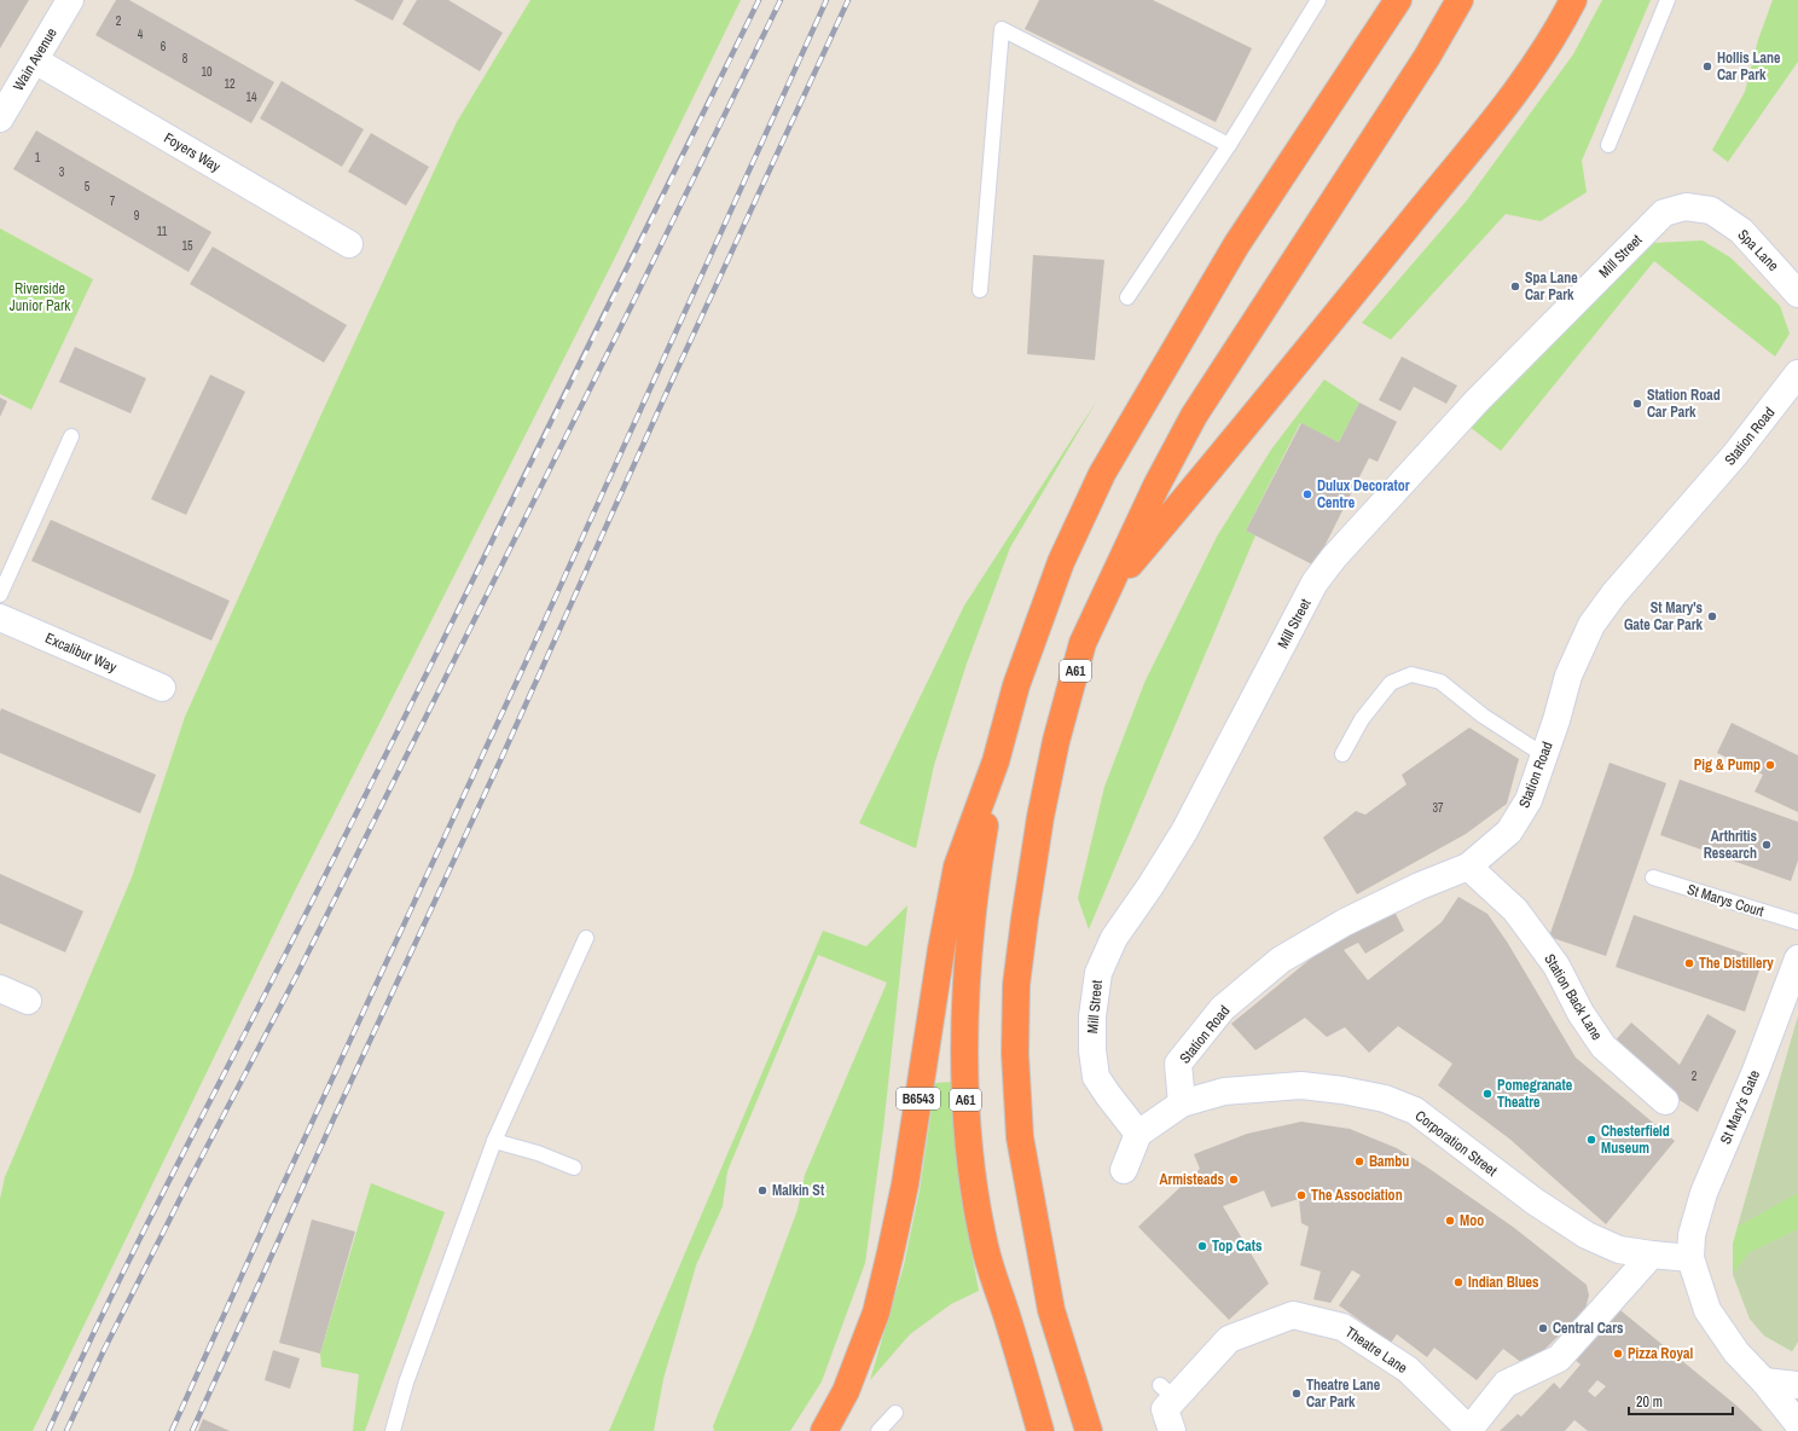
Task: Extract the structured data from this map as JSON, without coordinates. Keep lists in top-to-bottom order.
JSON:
{
  "streets": {
    "highway": ["A61", "B6543"],
    "street": [
      "Wain Avenue",
      "Foyers Way",
      "Spa Lane",
      "Mill Street",
      "Station Road",
      "Excalibur Way",
      "Station Back Lane",
      "St Mary's Gate",
      "Corporation Street",
      "Theatre Lane"
    ],
    "lane": ["St Marys Court"]
  },
  "crossings": [
    ["Wain Avenue", "Foyers Way"],
    ["Spa Lane", "Mill Street"],
    ["Mill Street", "Corporation Street"],
    ["Station Road", "Station Back Lane"],
    ["Station Road", "Corporation Street"],
    ["A61", "B6543"],
    ["St Mary's Gate", "Corporation Street"]
  ],
  "parks": ["Riverside Junior Park"],
  "places": [
    "Hollis Lane Car Park",
    "Spa Lane Car Park",
    "Station Road Car Park",
    "Dulux Decorator Centre",
    "St Mary's Gate Car Park",
    "Pig & Pump",
    "Arthritis Research",
    "The Distillery",
    "Pomegranate Theatre",
    "Chesterfield Museum",
    "Bambu",
    "Armisteads",
    "Malkin St",
    "The Association",
    "Moo",
    "Top Cats",
    "Indian Blues",
    "Central Cars",
    "Pizza Royal",
    "Theatre Lane Car Park"
  ],
  "house_numbers": [
    "2",
    "4",
    "6",
    "8",
    "10",
    "12",
    "14",
    "1",
    "3",
    "5",
    "7",
    "9",
    "11",
    "15",
    "37",
    "2"
  ],
  "scale_bar": "20 m"
}
